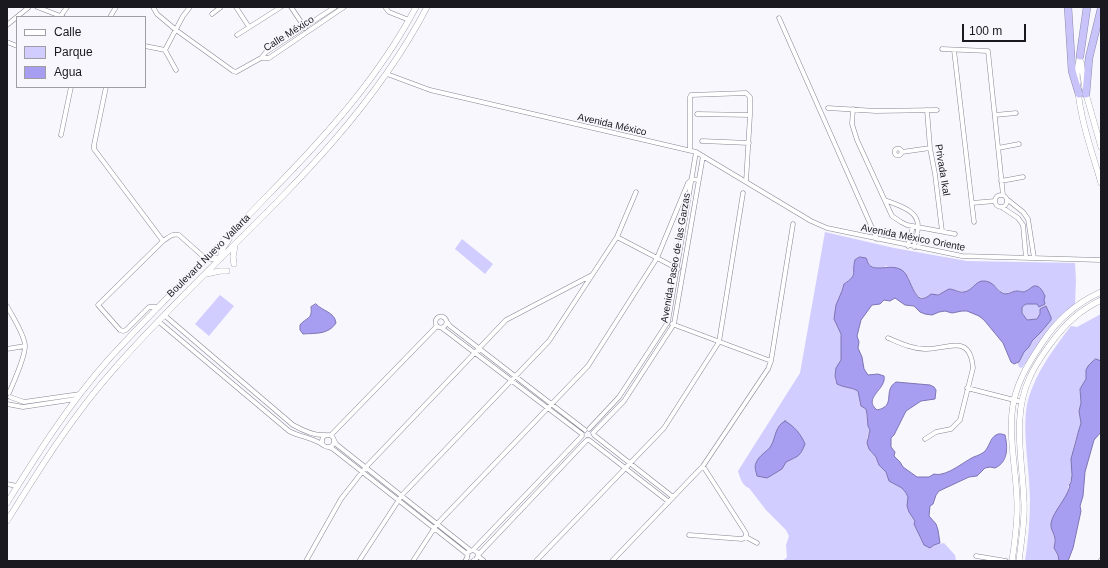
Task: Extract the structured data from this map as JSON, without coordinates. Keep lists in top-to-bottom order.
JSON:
{
  "streets": {
    "main road": ["Boulevard Nuevo Vallarta"],
    "street": [
      "Calle México",
      "Avenida México",
      "Privada Ikal",
      "Avenida México Oriente",
      "Avenida Paseo de las Garzas"
    ]
  },
  "crossings": [
    ["Avenida México", "Avenida México Oriente"],
    ["Avenida México", "Boulevard Nuevo Vallarta"],
    ["Avenida México", "Avenida Paseo de las Garzas"]
  ],
  "legend": ["Calle", "Parque", "Agua"],
  "scale_bar": "100 m"
}
